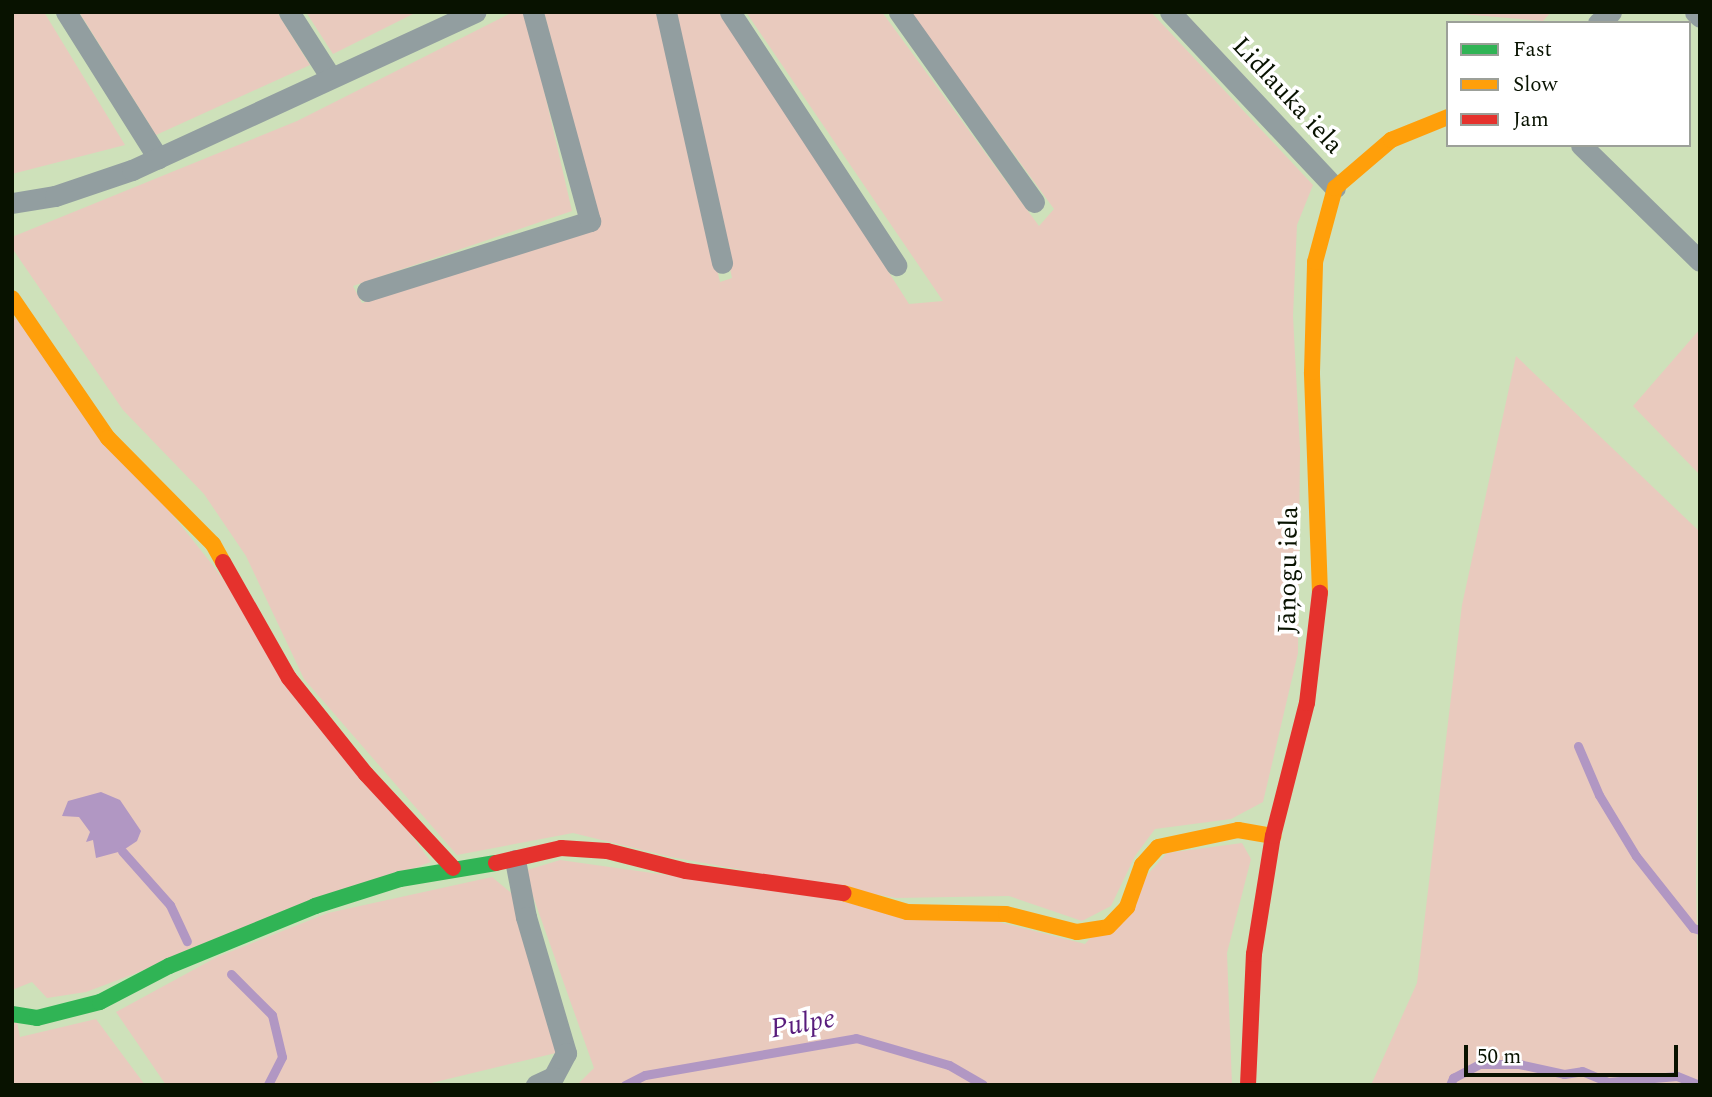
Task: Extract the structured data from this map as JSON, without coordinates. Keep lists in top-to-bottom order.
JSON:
{
  "streets": {
    "street": ["Lidlauka iela", "Jāņogu iela"]
  },
  "crossings": [
    ["Lidlauka iela", "Jāņogu iela"]
  ],
  "water": ["Pulpe"],
  "legend": ["Fast", "Slow", "Jam"],
  "scale_bar": "50 m"
}
